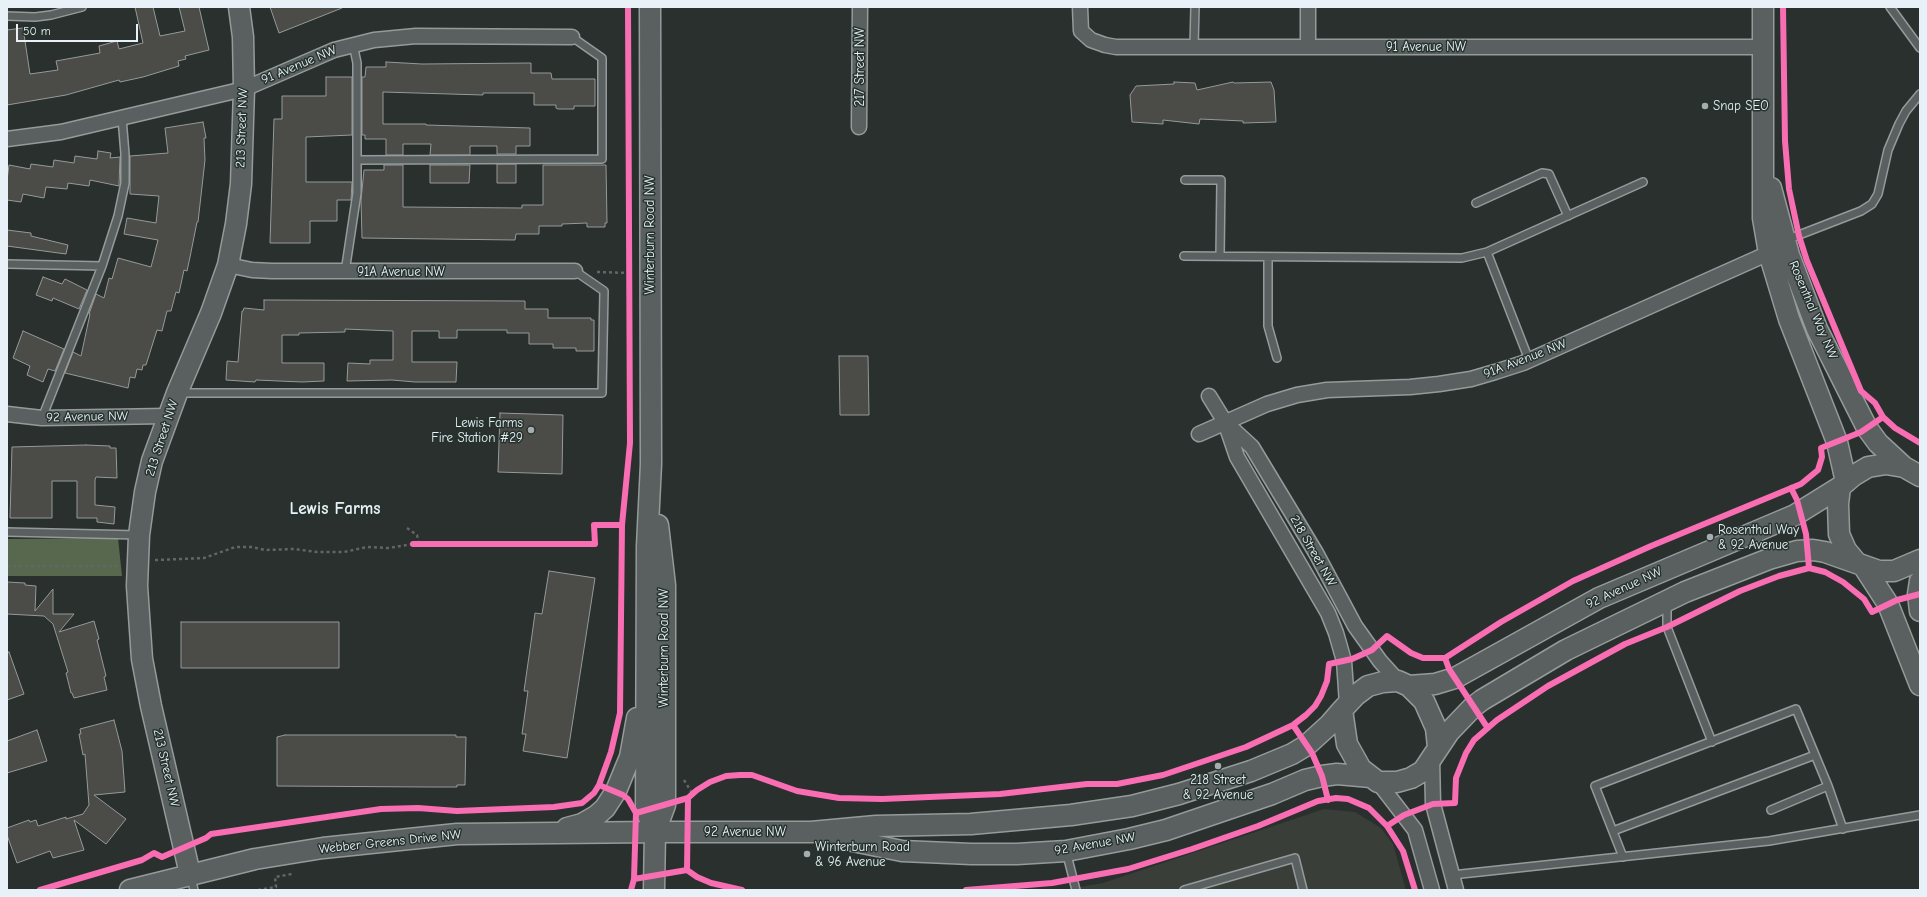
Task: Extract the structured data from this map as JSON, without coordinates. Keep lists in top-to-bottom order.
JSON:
{
  "streets": {
    "main road": [
      "213 Street NW",
      "Winterburn Road NW",
      "Rosenthal Way NW",
      "92 Avenue NW",
      "Webber Greens Drive NW"
    ],
    "street": [
      "91 Avenue NW",
      "217 Street NW",
      "91A Avenue NW",
      "218 Street NW"
    ]
  },
  "crossings": [
    ["91 Avenue NW", "213 Street NW"],
    ["91 Avenue NW", "Rosenthal Way NW"],
    ["213 Street NW", "91A Avenue NW"],
    ["213 Street NW", "92 Avenue NW"],
    ["213 Street NW", "Webber Greens Drive NW"],
    ["Winterburn Road NW", "92 Avenue NW"],
    ["Winterburn Road NW", "Webber Greens Drive NW"],
    ["91A Avenue NW", "Rosenthal Way NW"],
    ["91A Avenue NW", "218 Street NW"],
    ["Rosenthal Way NW", "92 Avenue NW"],
    ["92 Avenue NW", "218 Street NW"],
    ["92 Avenue NW", "Webber Greens Drive NW"]
  ],
  "districts": ["Lewis Farms"],
  "places": [
    "Snap SEO",
    "Lewis Farms Fire Station #29",
    "Rosenthal Way & 92 Avenue",
    "218 Street & 92 Avenue",
    "Winterburn Road & 96 Avenue"
  ],
  "scale_bar": "50 m"
}
